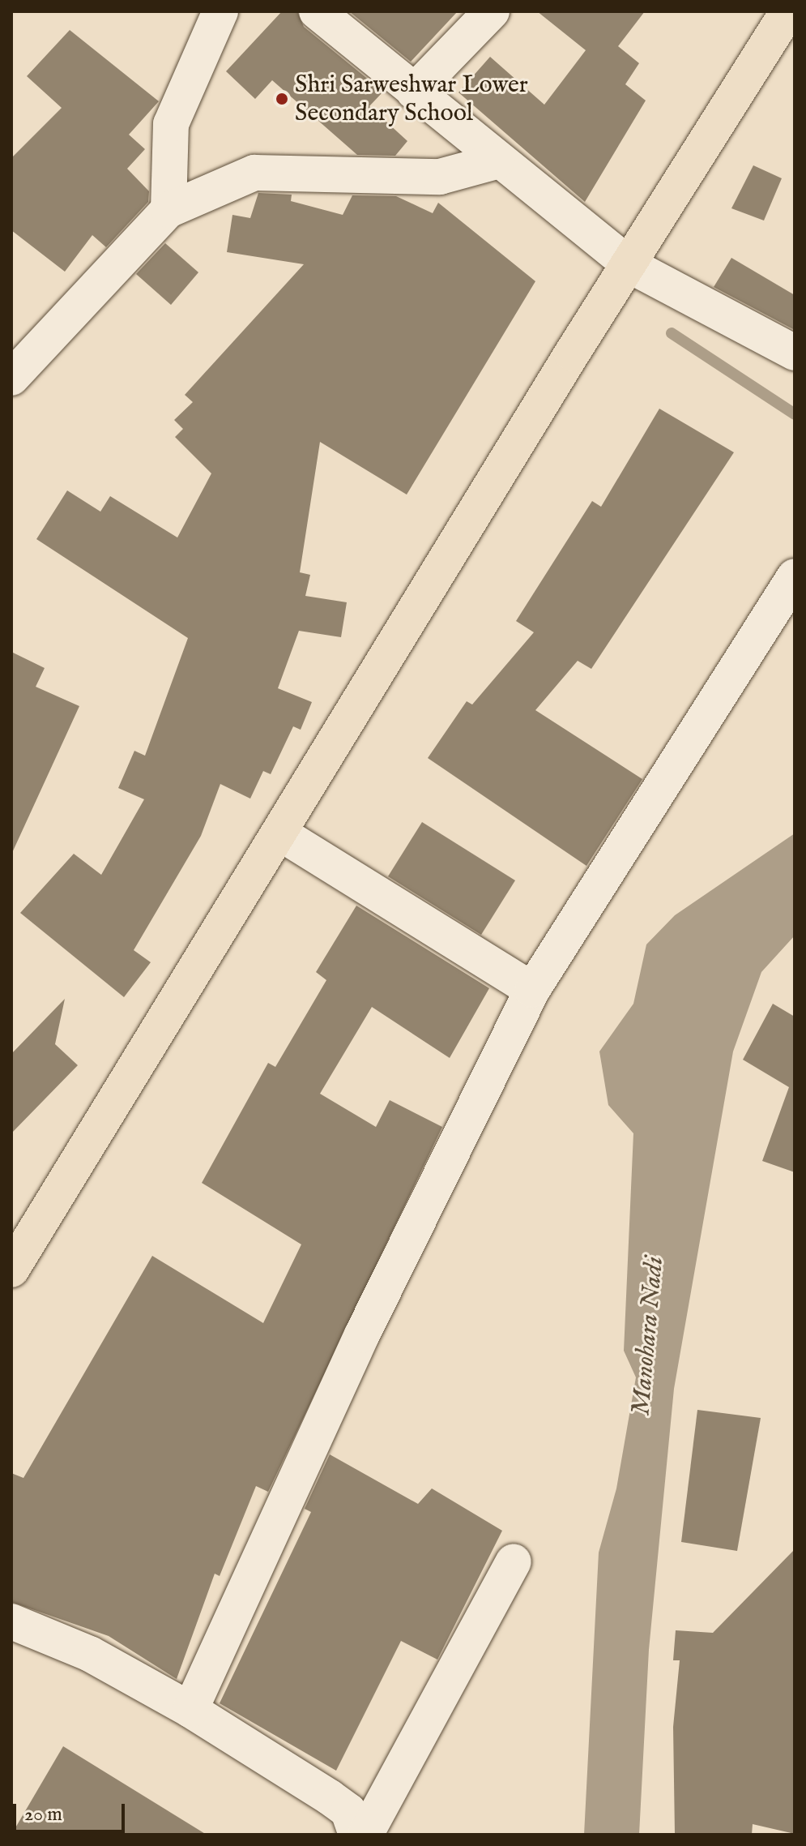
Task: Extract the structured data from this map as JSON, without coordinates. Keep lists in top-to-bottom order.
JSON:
{
  "water": ["Manohara Nadi"],
  "places": ["Shri Sarweshwar Lower Secondary School"],
  "scale_bar": "20 m"
}
